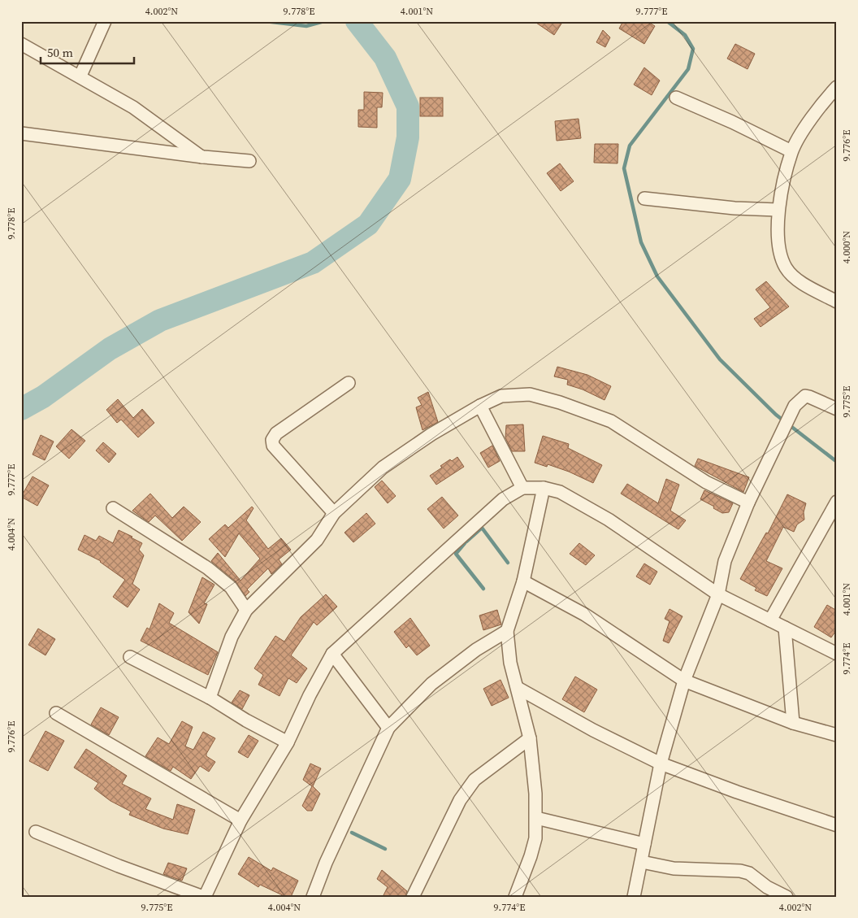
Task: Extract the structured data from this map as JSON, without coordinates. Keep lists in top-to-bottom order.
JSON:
{
  "scale_bar": "50 m",
  "coordinates": [
    "4.002°N",
    "9.778°E",
    "4.001°N",
    "9.777°E",
    "9.776°E",
    "4.000°N",
    "9.775°E",
    "4.004°N",
    "9.774°E"
  ]
}
